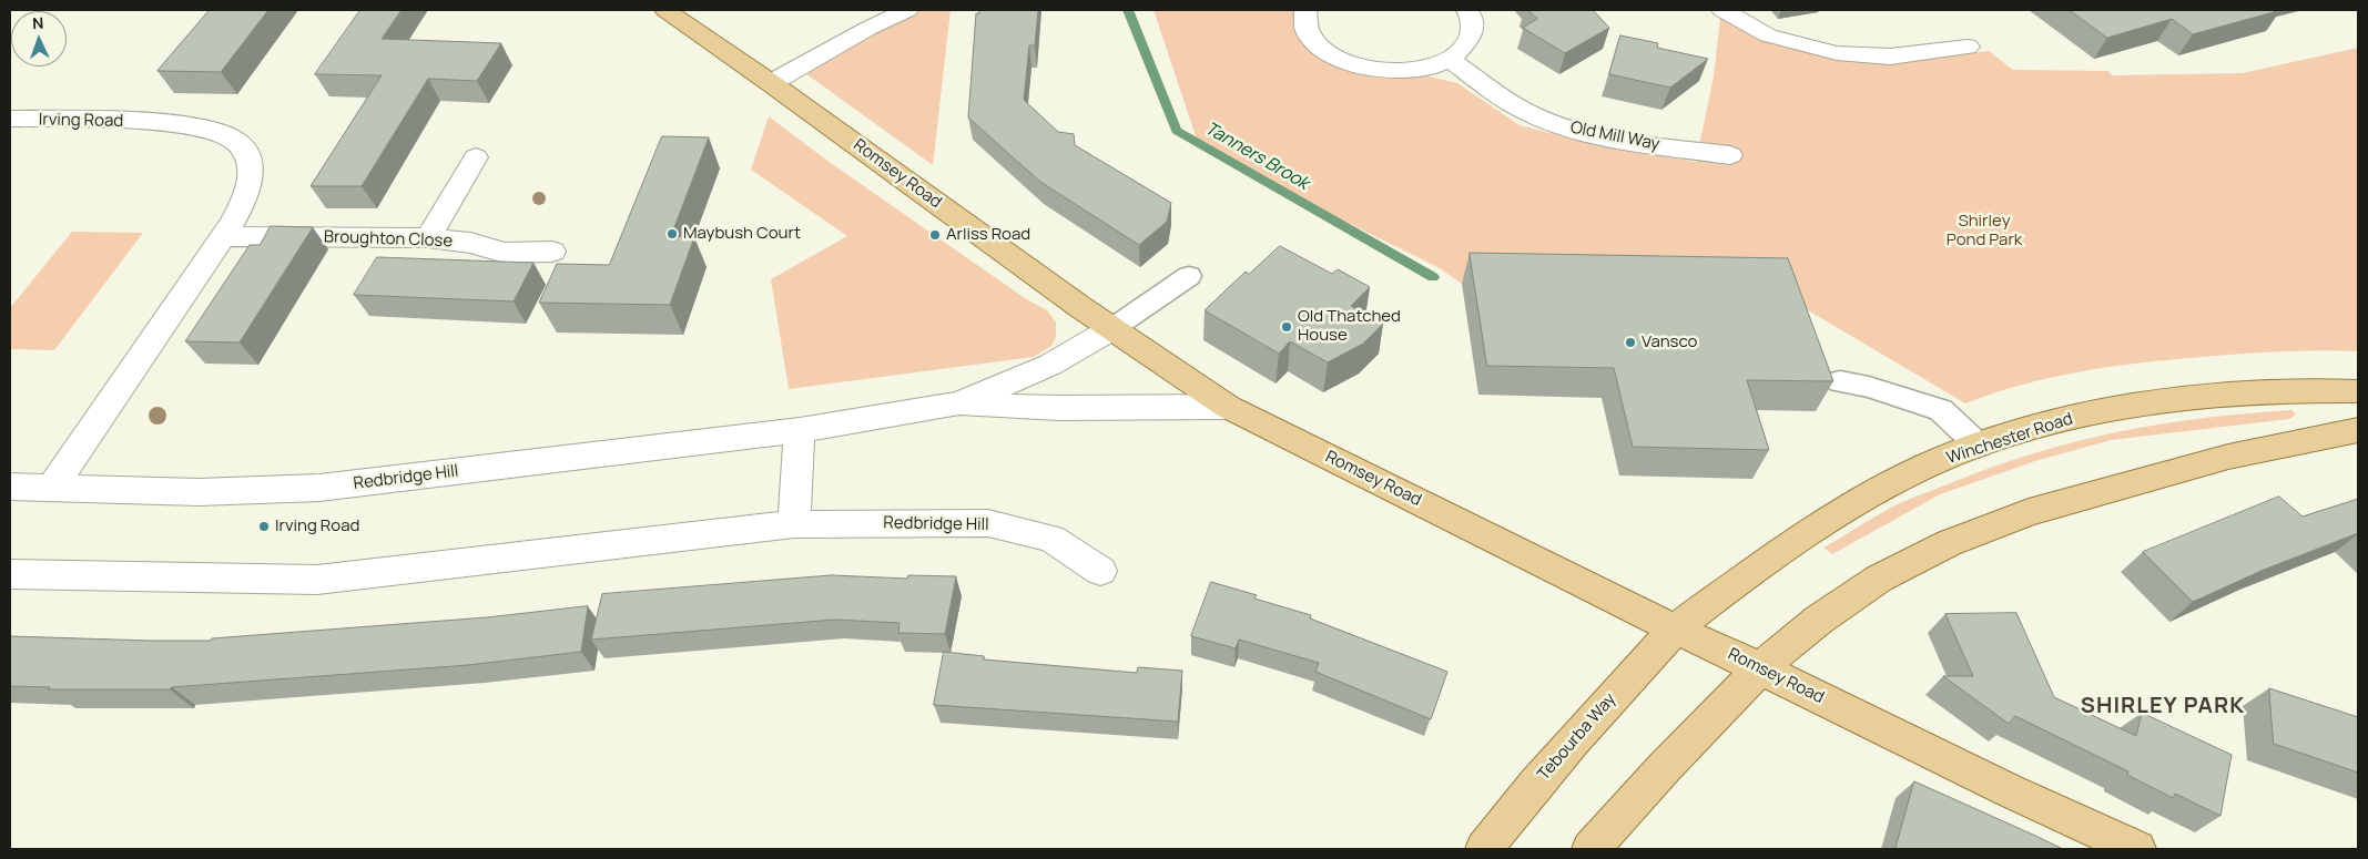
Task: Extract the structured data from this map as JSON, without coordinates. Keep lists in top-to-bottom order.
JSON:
{
  "streets": {
    "main road": ["Romsey Road", "Winchester Road", "Tebourba Way"],
    "street": [
      "Irving Road",
      "Old Mill Way",
      "Broughton Close",
      "Redbridge Hill"
    ]
  },
  "crossings": [
    ["Irving Road", "Broughton Close"],
    ["Irving Road", "Redbridge Hill"],
    ["Romsey Road", "Winchester Road"],
    ["Romsey Road", "Redbridge Hill"],
    ["Romsey Road", "Tebourba Way"],
    ["Winchester Road", "Tebourba Way"]
  ],
  "districts": ["SHIRLEY PARK"],
  "water": ["Tanners Brook"],
  "parks": ["Shirley Pond Park"],
  "places": [
    "Maybush Court",
    "Arliss Road",
    "Old Thatched House",
    "Vansco",
    "Irving Road"
  ],
  "north": "top"
}
